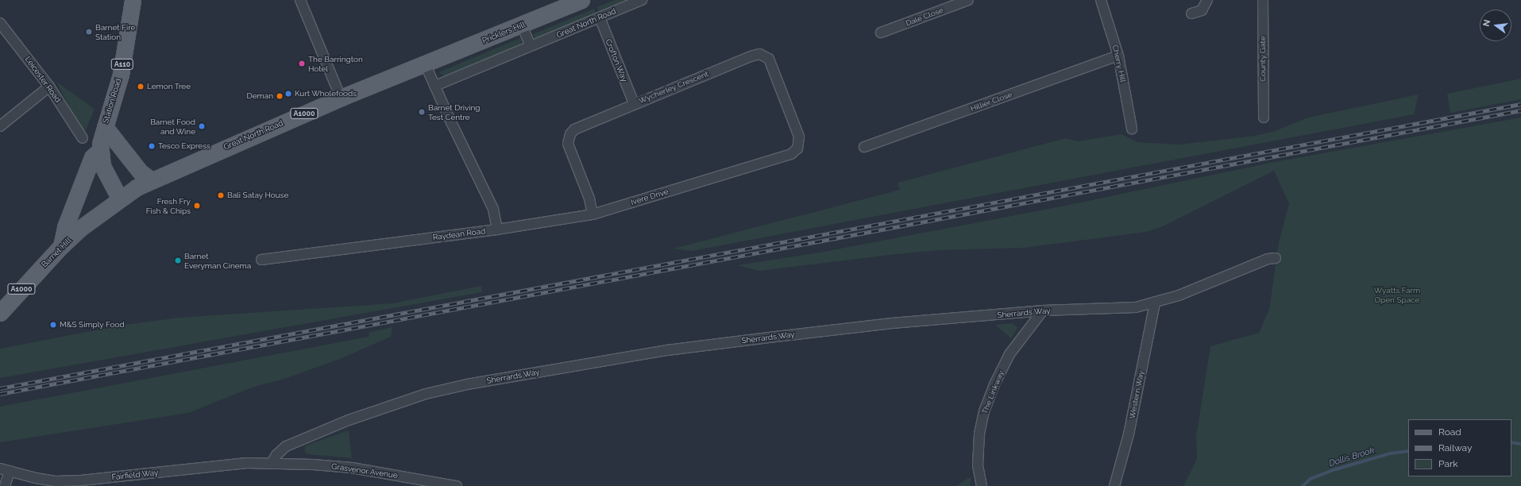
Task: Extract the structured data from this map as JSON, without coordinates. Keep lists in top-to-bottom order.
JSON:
{
  "streets": {
    "main road": [
      "Great North Road",
      "Pricklers Hill",
      "A110",
      "Station Road",
      "A1000",
      "Barnet Hill"
    ],
    "street": [
      "Dale Close",
      "County Gate",
      "Crofton Way",
      "Cherry Hill",
      "Leicester Road",
      "Wycherley Crescent",
      "Hillier Close",
      "Ivere Drive",
      "Raydean Road",
      "Sherrards Way",
      "The Linkway",
      "Western Way",
      "Grasvenor Avenue",
      "Fairfield Way"
    ]
  },
  "crossings": [
    ["Great North Road", "Pricklers Hill"],
    ["Great North Road", "Crofton Way"],
    ["Great North Road", "Station Road"],
    ["Great North Road", "Raydean Road"],
    ["Great North Road", "Barnet Hill"],
    ["Pricklers Hill", "Raydean Road"],
    ["Crofton Way", "Wycherley Crescent"],
    ["Cherry Hill", "Hillier Close"],
    ["A110", "Station Road"],
    ["A110", "Barnet Hill"],
    ["Wycherley Crescent", "Ivere Drive"],
    ["Station Road", "Barnet Hill"],
    ["Ivere Drive", "Raydean Road"],
    ["Sherrards Way", "The Linkway"],
    ["Sherrards Way", "Western Way"],
    ["Sherrards Way", "Grasvenor Avenue"],
    ["Sherrards Way", "Fairfield Way"],
    ["Grasvenor Avenue", "Fairfield Way"]
  ],
  "water": ["Dollis Brook"],
  "parks": ["Wyatts Farm Open Space"],
  "places": [
    "Barnet Fire Station",
    "The Barrington Hotel",
    "Lemon Tree",
    "Kurt Wholefoods",
    "Deman",
    "Barnet Driving Test Centre",
    "Barnet Food and Wine",
    "Tesco Express",
    "Bali Satay House",
    "Fresh Fry Fish & Chips",
    "Barnet Everyman Cinema",
    "M&S Simply Food"
  ],
  "legend": ["Road", "Railway", "Park"],
  "north": "left"
}
